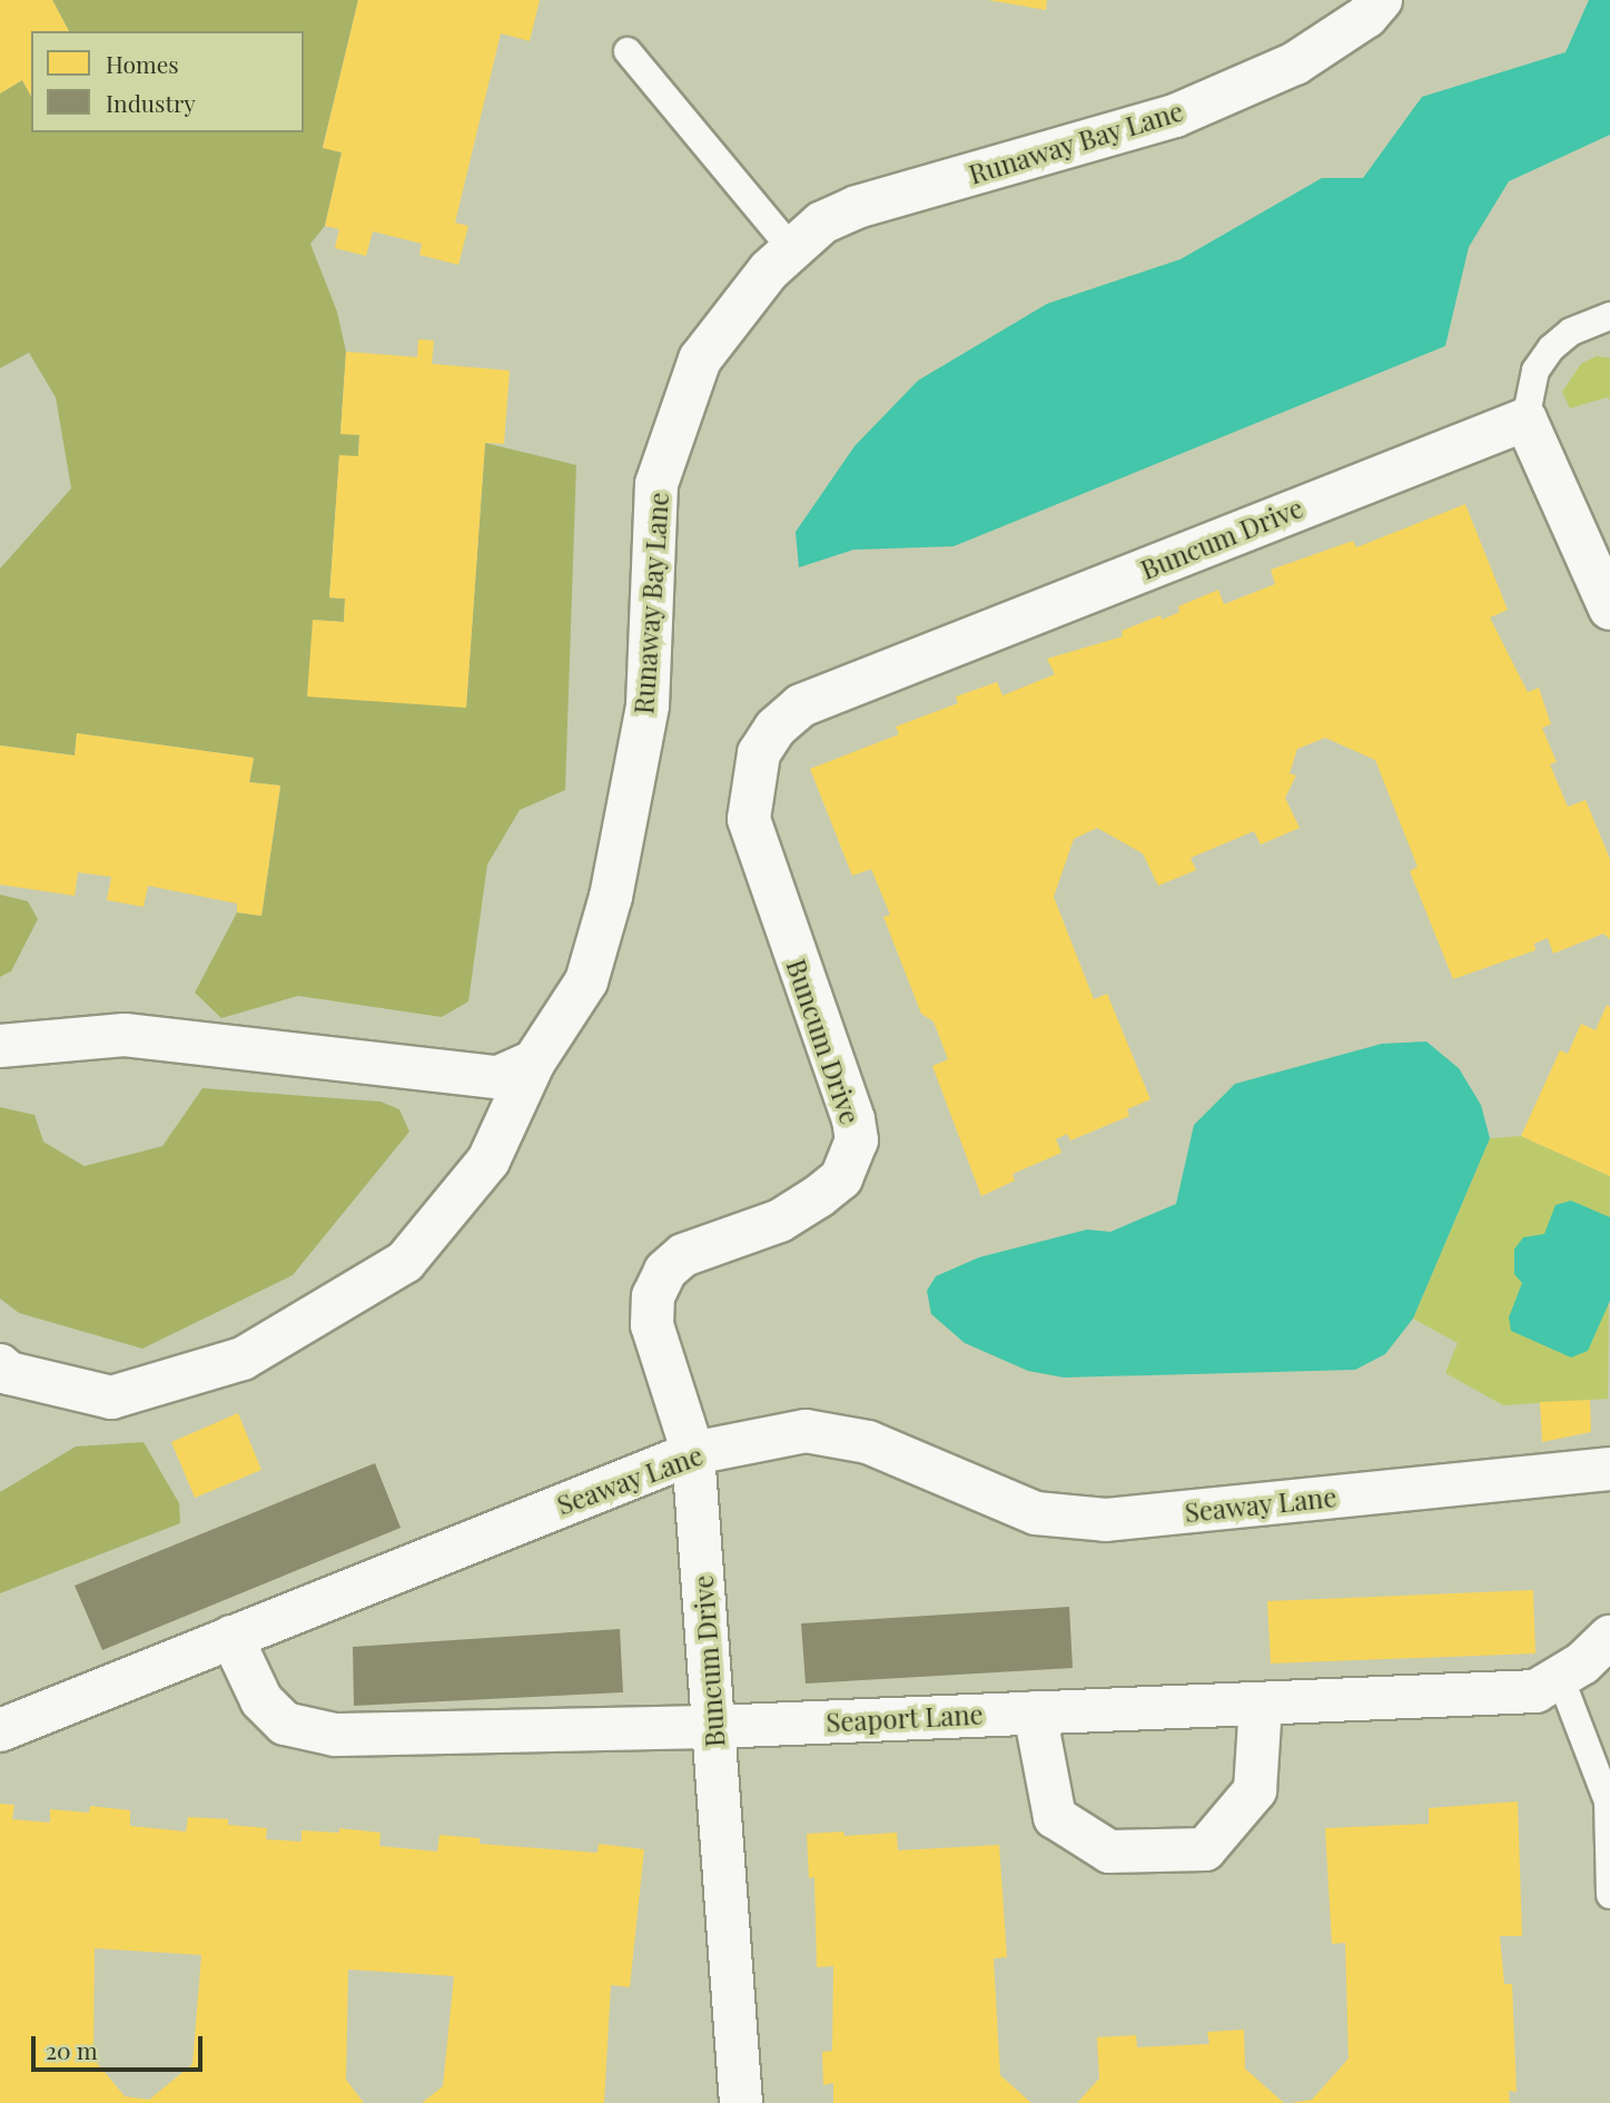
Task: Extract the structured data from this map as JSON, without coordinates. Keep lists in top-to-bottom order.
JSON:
{
  "streets": {
    "street": [
      "Runaway Bay Lane",
      "Buncum Drive",
      "Seaway Lane",
      "Seaport Lane"
    ]
  },
  "crossings": [
    ["Buncum Drive", "Seaway Lane"],
    ["Buncum Drive", "Seaport Lane"],
    ["Seaway Lane", "Seaport Lane"]
  ],
  "legend": ["Homes", "Industry"],
  "scale_bar": "20 m"
}
